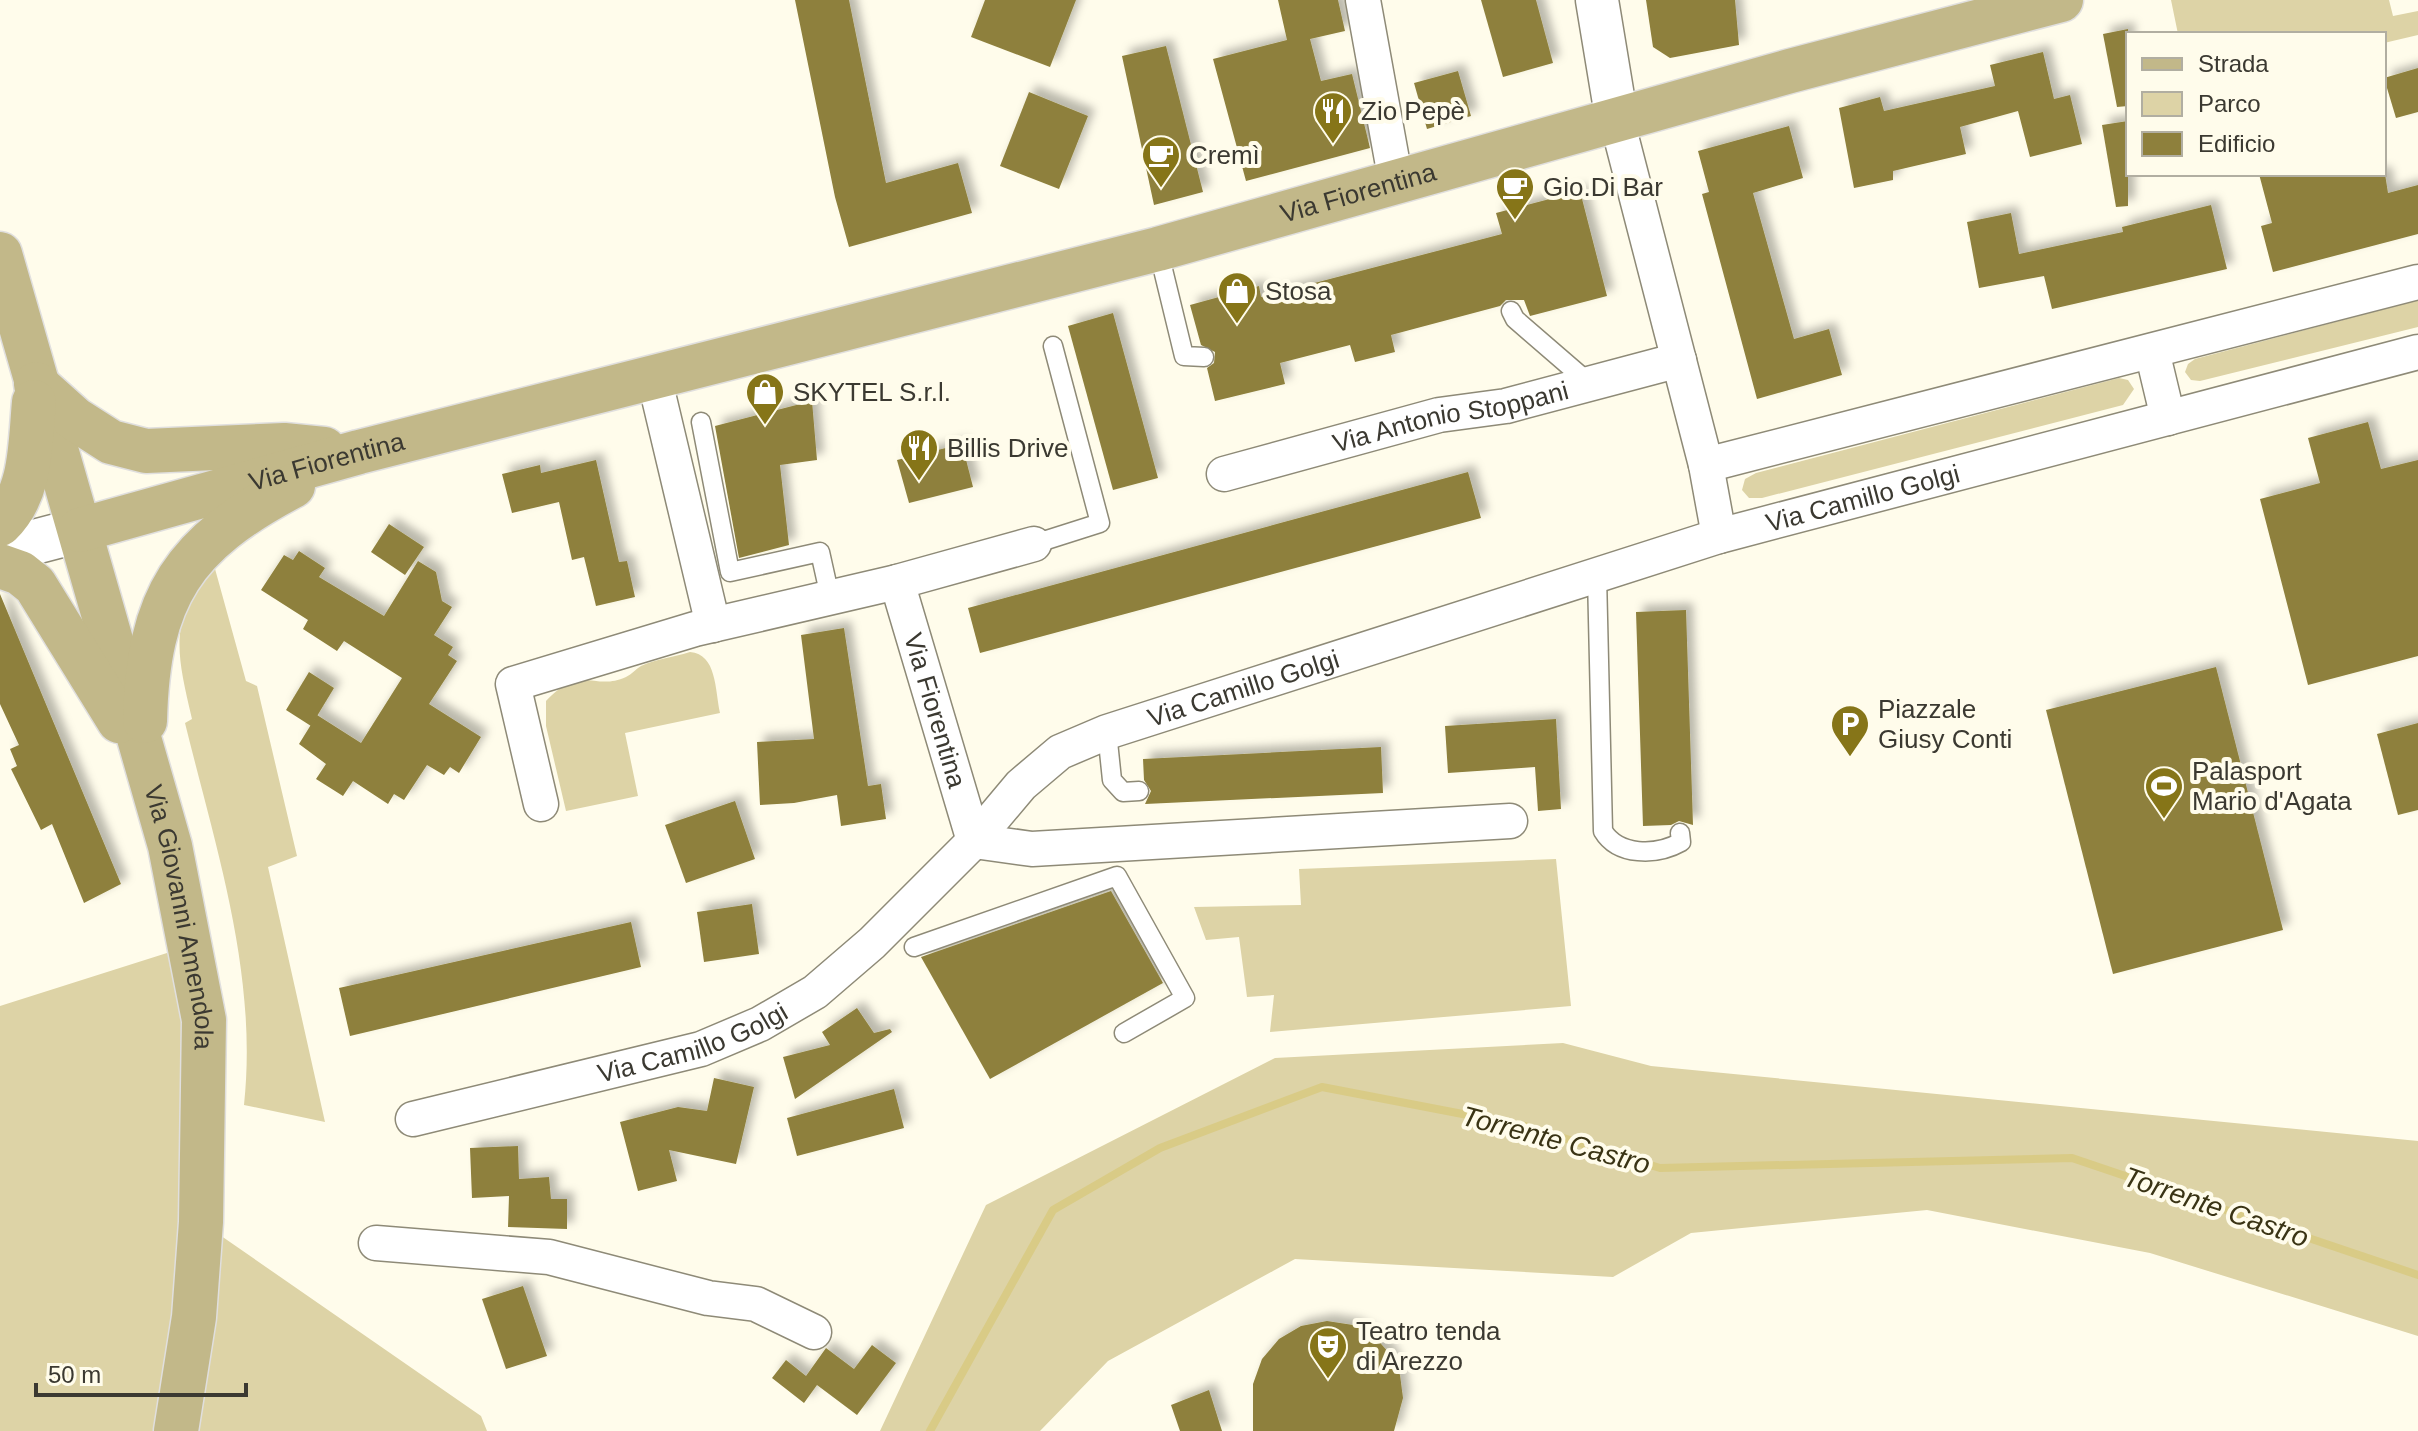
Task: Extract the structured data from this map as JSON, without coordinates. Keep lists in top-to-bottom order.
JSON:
{
  "streets": {
    "main road": ["Via Fiorentina", "Via Giovanni Amendola"],
    "street": ["Via Antonio Stoppani", "Via Camillo Golgi"]
  },
  "crossings": [
    ["Via Fiorentina", "Via Camillo Golgi"],
    ["Via Fiorentina", "Via Giovanni Amendola"]
  ],
  "water": ["Torrente Castro"],
  "places": {
    "restaurant": ["Zio Pepè", "Billis Drive"],
    "cafe": ["Cremì", "Gio.Di Bar"],
    "shop": ["Stosa", "SKYTEL S.r.l."],
    "parking": ["Piazzale Giusy Conti"],
    "sports": ["Palasport Mario d'Agata"],
    "theatre": ["Teatro tenda di Arezzo"]
  },
  "legend": ["Strada", "Parco", "Edificio"],
  "scale_bar": "50 m"
}
